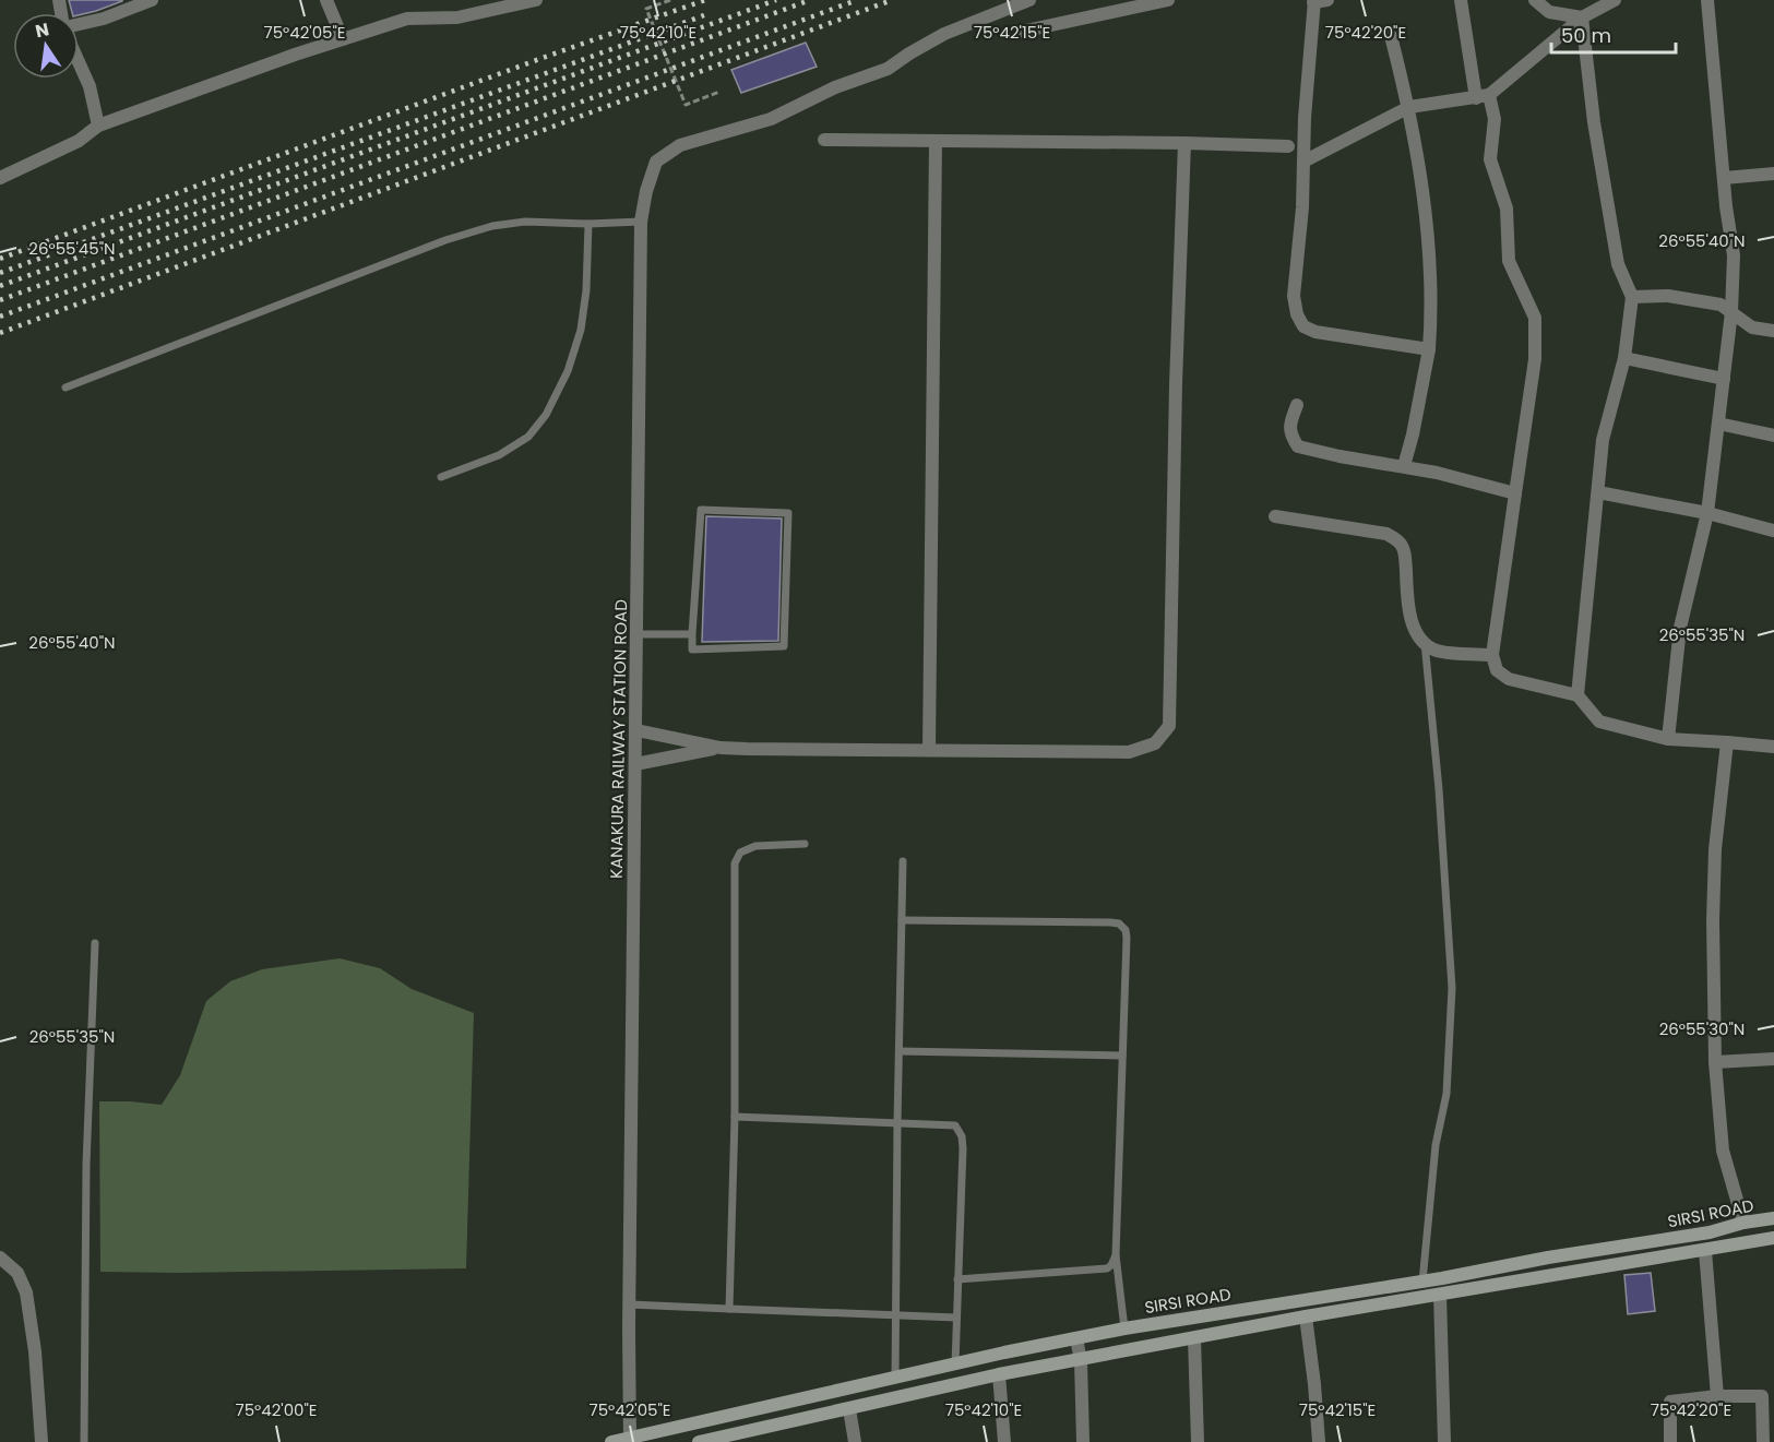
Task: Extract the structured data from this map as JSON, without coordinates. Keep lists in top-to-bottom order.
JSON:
{
  "streets": {
    "main road": ["SIRSI ROAD"],
    "street": ["KANAKURA RAILWAY STATION ROAD"]
  },
  "crossings": [
    ["KANAKURA RAILWAY STATION ROAD", "SIRSI ROAD"]
  ],
  "scale_bar": "50 m",
  "north": "top",
  "coordinates": [
    "75°42'05\"E",
    "75°42'10\"E",
    "75°42'15\"E",
    "75°42'20\"E",
    "26°55'40\"N",
    "26°55'45\"N",
    "26°55'35\"N",
    "26°55'30\"N",
    "75°42'00\"E"
  ]
}
